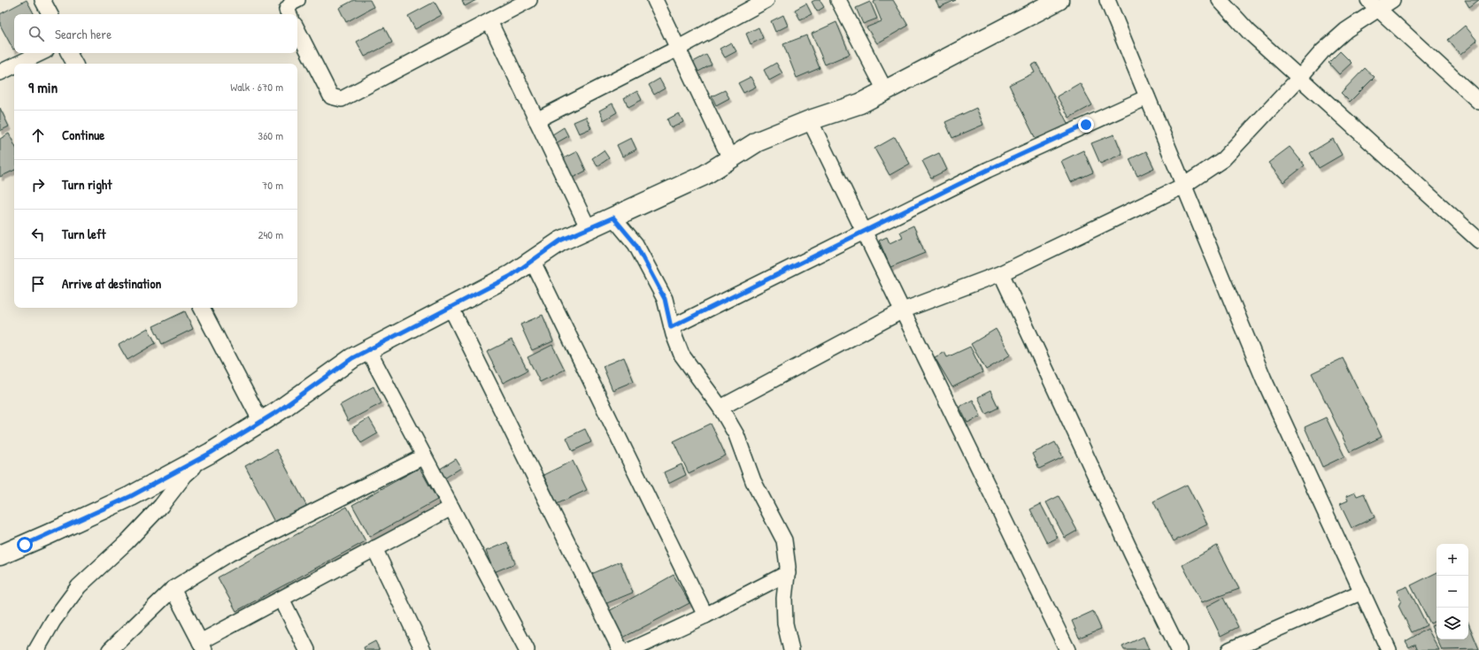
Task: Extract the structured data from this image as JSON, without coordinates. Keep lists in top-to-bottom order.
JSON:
{
  "page": {
    "search": "Search here",
    "heading": ["9 min", "Walk · 670 m"],
    "list": [
      ["Continue", "360 m"],
      ["Turn right", "70 m"],
      ["Turn left", "240 m"],
      "Arrive at destination"
    ],
    "map_buttons": ["+", "−"]
  }
}
